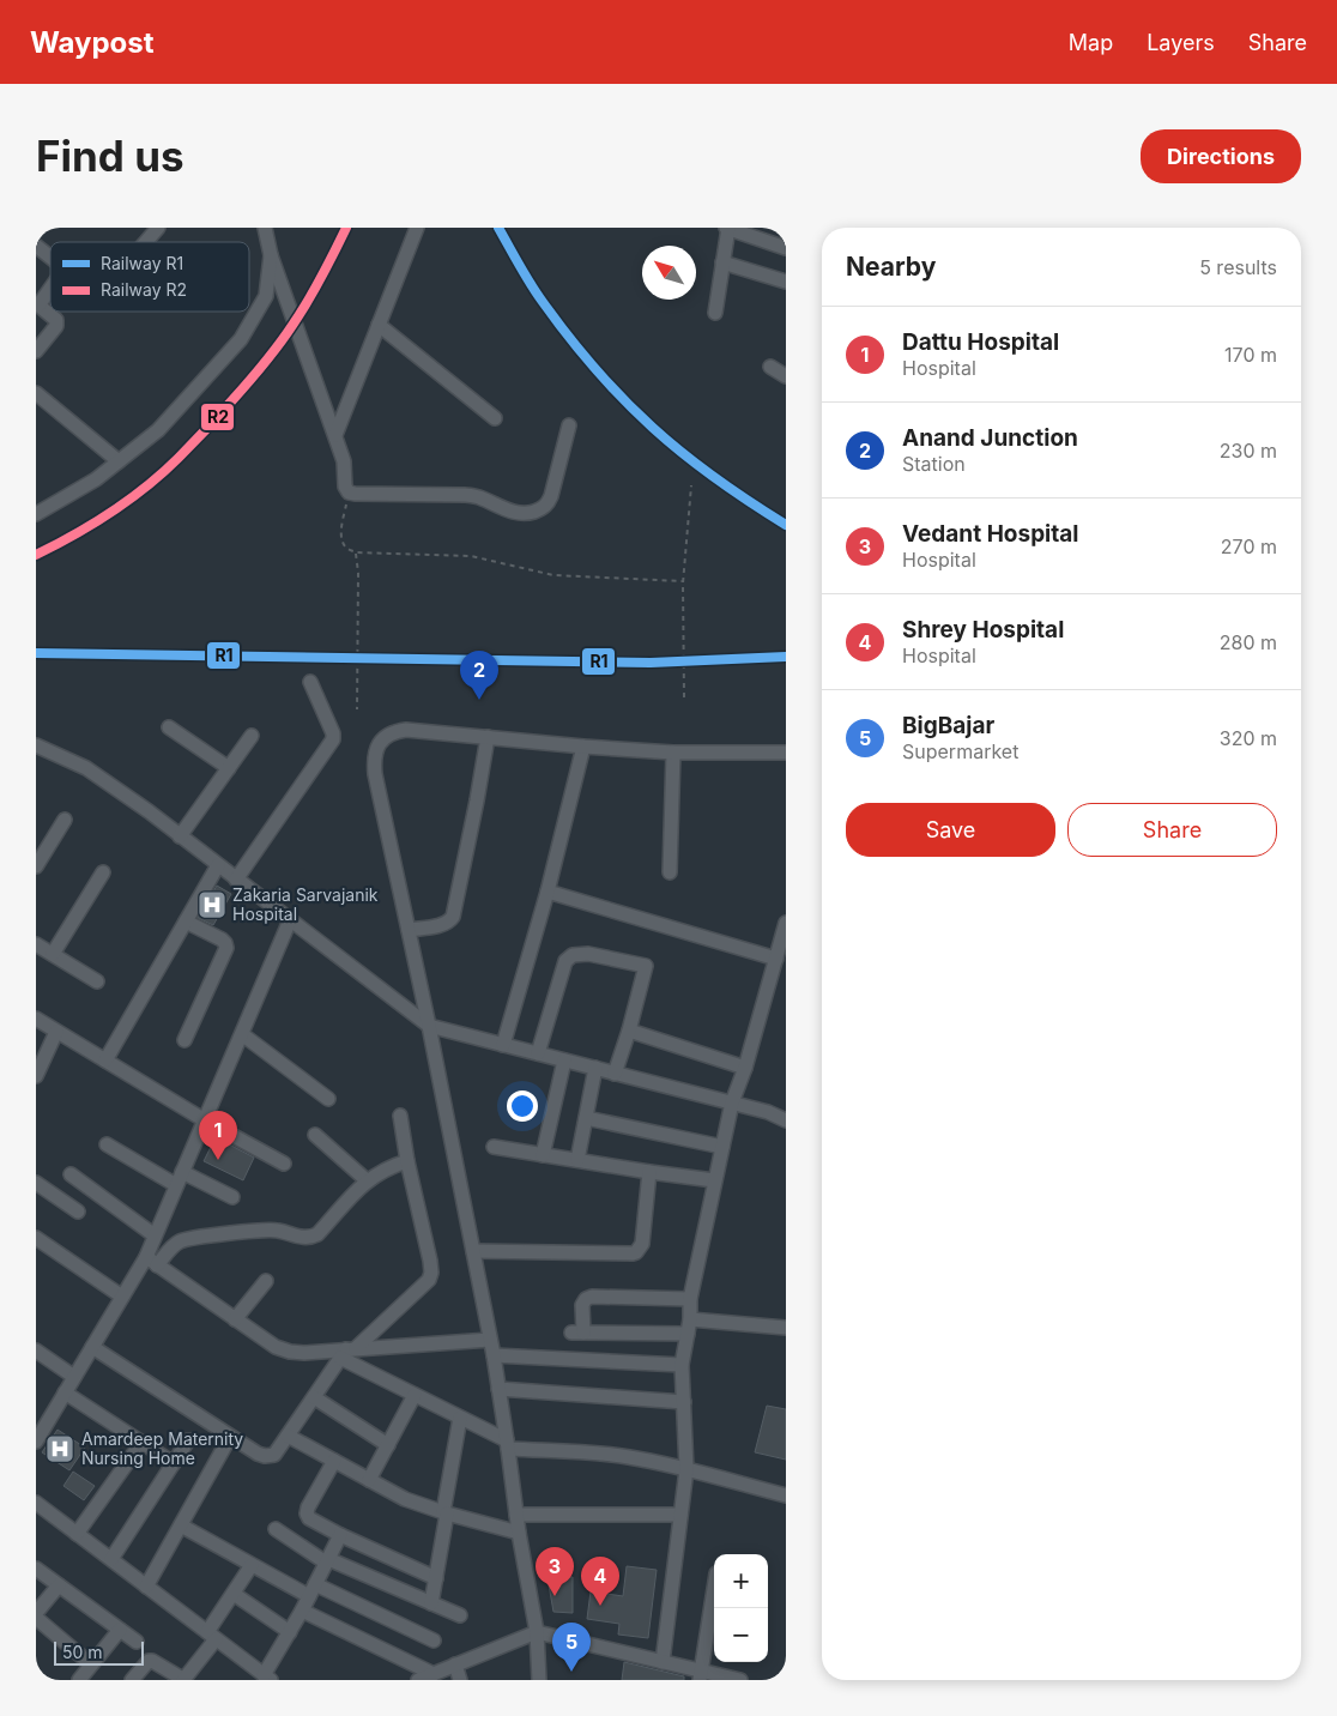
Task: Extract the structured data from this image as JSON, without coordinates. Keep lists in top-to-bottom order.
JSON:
{
  "places": {
    "hospital": ["Zakaria Sarvajanik Hospital", "Amardeep Maternity Nursing Home"]
  },
  "lines": ["rail line R1", "rail line R2"],
  "legend": ["Railway R1", "Railway R2"],
  "scale_bar": "50 m",
  "north": "top left",
  "page": {
    "header": "Waypost",
    "nav": ["Map", "Layers", "Share"],
    "buttons": [
      "Directions",
      ["Save", "Share"]
    ],
    "title": "Find us",
    "heading": ["Nearby", "5 results"],
    "list": [
      {
        "mark": "1",
        "name": "Dattu Hospital",
        "note": "Hospital",
        "value": "170 m"
      },
      {
        "mark": "2",
        "name": "Anand Junction",
        "note": "Station",
        "value": "230 m"
      },
      {
        "mark": "3",
        "name": "Vedant Hospital",
        "note": "Hospital",
        "value": "270 m"
      },
      {
        "mark": "4",
        "name": "Shrey Hospital",
        "note": "Hospital",
        "value": "280 m"
      },
      {
        "mark": "5",
        "name": "BigBajar",
        "note": "Supermarket",
        "value": "320 m"
      }
    ],
    "pins": [
      "2",
      "1",
      "3",
      "4",
      "5"
    ],
    "map_buttons": ["+", "−"],
    "scale": "50 m"
  }
}
